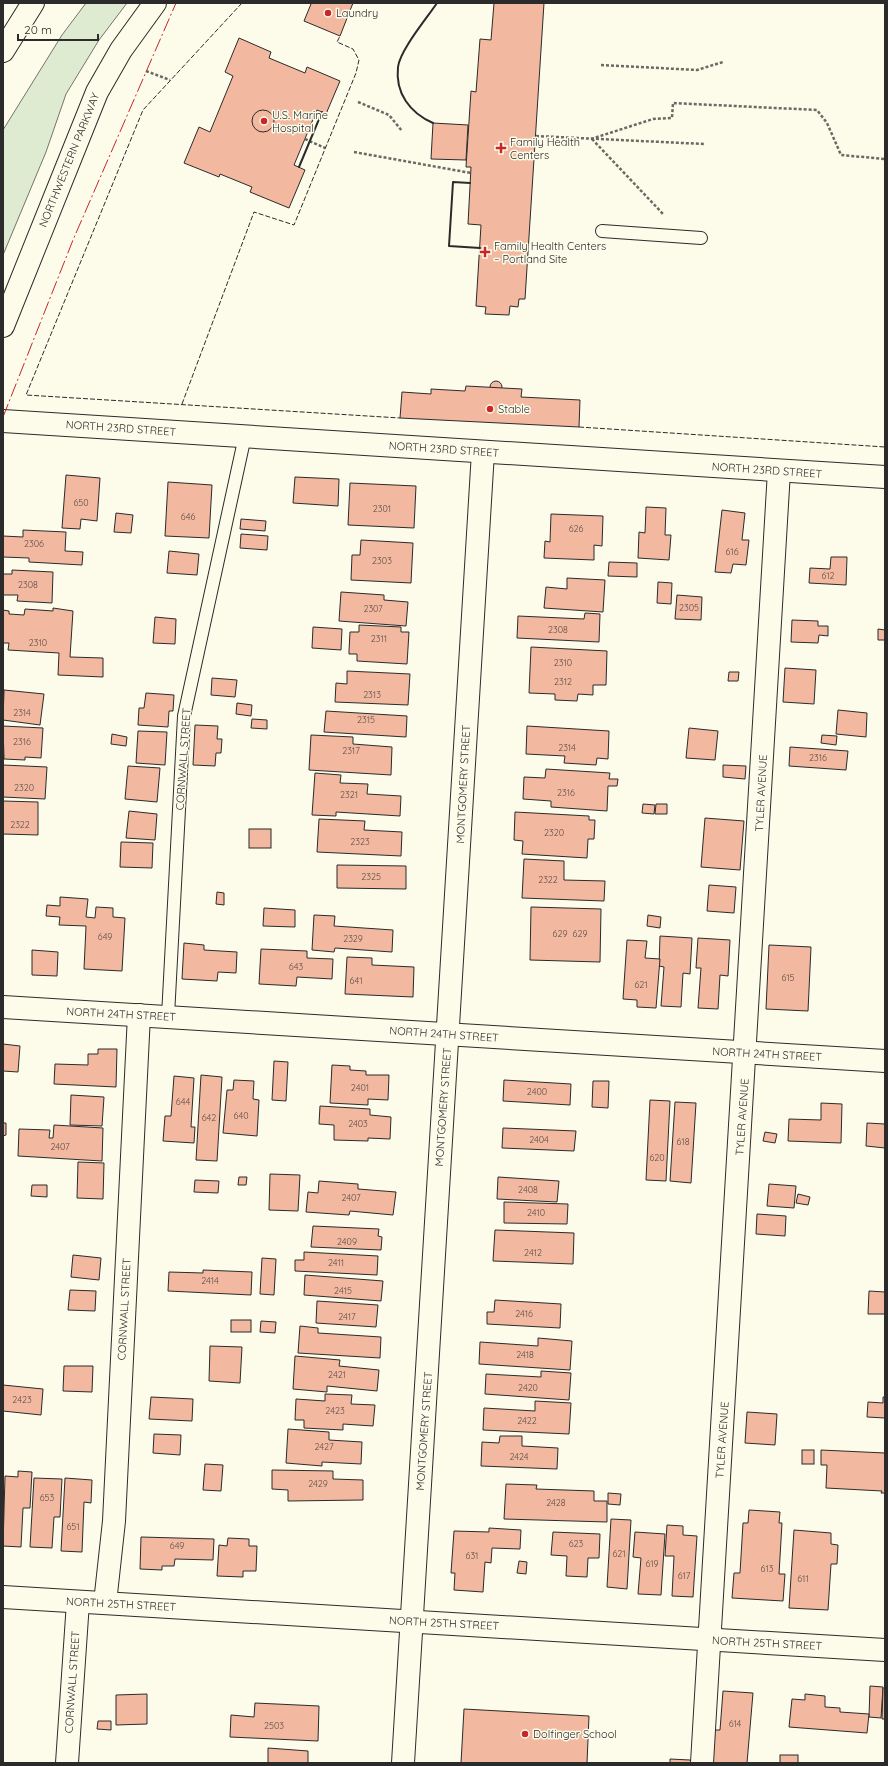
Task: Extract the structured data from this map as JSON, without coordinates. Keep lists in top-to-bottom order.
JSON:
{
  "streets": {
    "main road": [
      "NORTHWESTERN PARKWAY",
      "NORTH 23RD STREET",
      "CORNWALL STREET",
      "MONTGOMERY STREET",
      "TYLER AVENUE",
      "NORTH 24TH STREET",
      "NORTH 25TH STREET"
    ]
  },
  "crossings": [
    ["NORTH 23RD STREET", "CORNWALL STREET"],
    ["NORTH 23RD STREET", "MONTGOMERY STREET"],
    ["NORTH 23RD STREET", "TYLER AVENUE"],
    ["CORNWALL STREET", "NORTH 24TH STREET"],
    ["CORNWALL STREET", "NORTH 25TH STREET"],
    ["MONTGOMERY STREET", "NORTH 24TH STREET"],
    ["MONTGOMERY STREET", "NORTH 25TH STREET"],
    ["TYLER AVENUE", "NORTH 24TH STREET"],
    ["TYLER AVENUE", "NORTH 25TH STREET"]
  ],
  "places": {
    "other": [
      "Laundry",
      "U.S. Marine Hospital",
      "Stable",
      "Dolfinger School"
    ],
    "health": ["Family Health Centers", "Family Health Centers – Portland Site"]
  },
  "house_numbers": [
    "650",
    "2301",
    "646",
    "626",
    "2306",
    "616",
    "2303",
    "612",
    "2308",
    "2305",
    "2307",
    "2308",
    "2311",
    "2310",
    "2310",
    "2312",
    "2313",
    "2314",
    "2315",
    "2316",
    "2314",
    "2317",
    "2316",
    "2320",
    "2316",
    "2321",
    "2322",
    "2320",
    "2323",
    "2325",
    "2322",
    "629",
    "629",
    "649",
    "2329",
    "643",
    "615",
    "641",
    "621",
    "2401",
    "2400",
    "644",
    "640",
    "642",
    "2403",
    "2404",
    "618",
    "2407",
    "620",
    "2408",
    "2407",
    "2410",
    "2409",
    "2412",
    "2411",
    "2414",
    "2415",
    "2416",
    "2417",
    "2418",
    "2421",
    "2420",
    "2423",
    "2423",
    "2422",
    "2427",
    "2424",
    "2429",
    "653",
    "2428",
    "651",
    "623",
    "649",
    "621",
    "631",
    "619",
    "613",
    "617",
    "611",
    "614",
    "2503"
  ],
  "scale_bar": "20 m"
}
